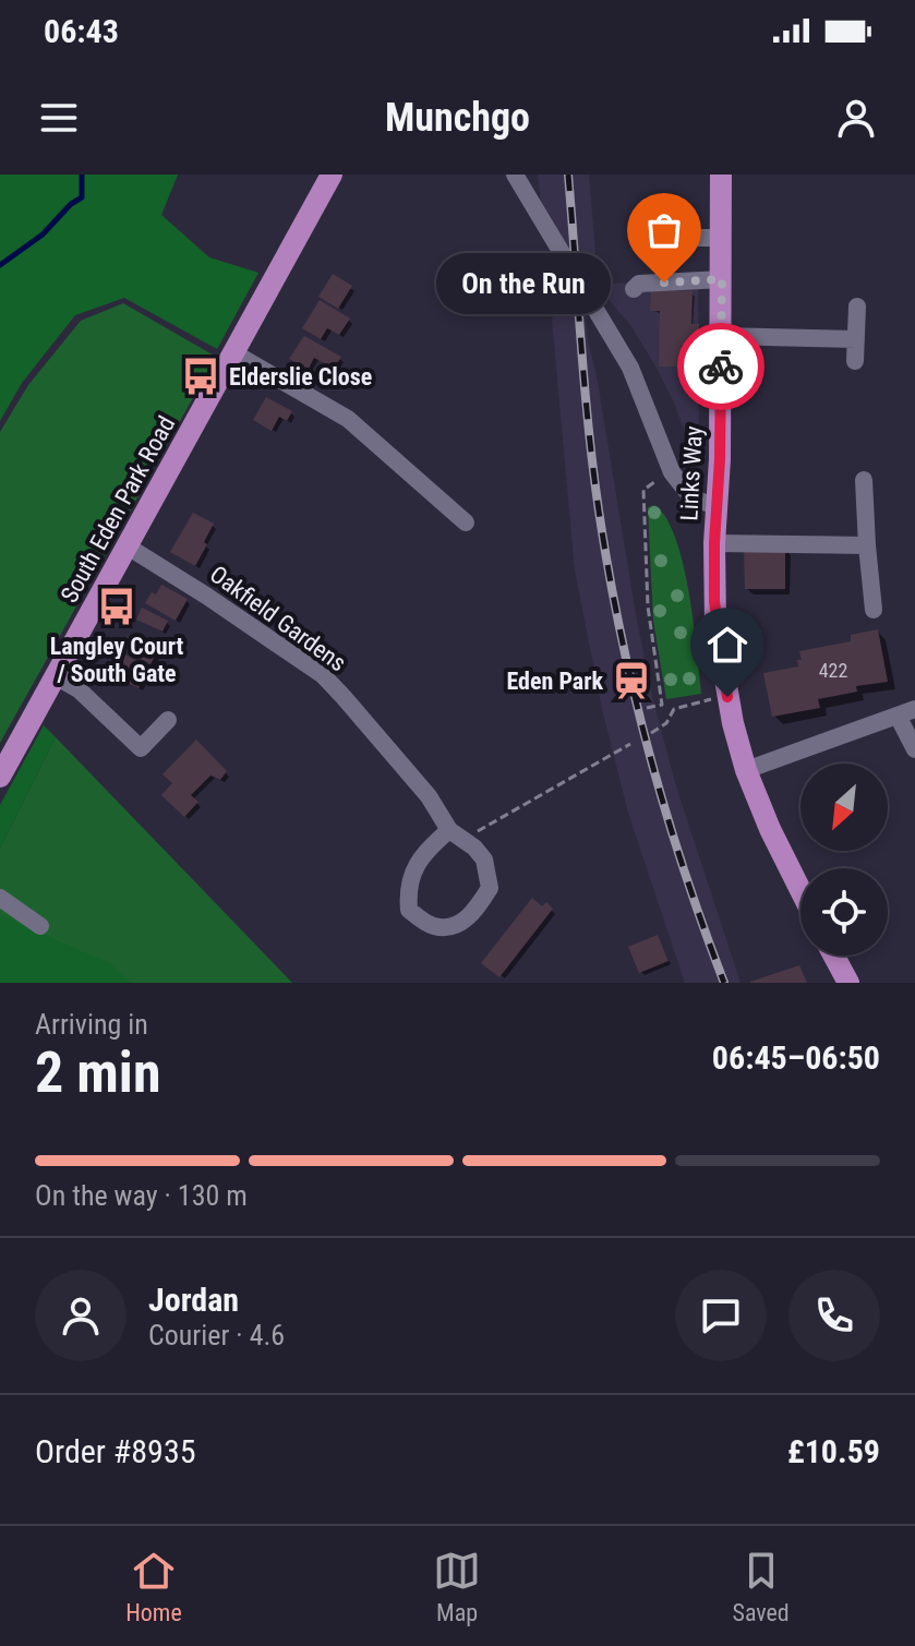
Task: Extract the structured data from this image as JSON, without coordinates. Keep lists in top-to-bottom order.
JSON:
{
  "streets": {
    "main road": ["Links Way", "South Eden Park Road"],
    "street": ["Oakfield Gardens"]
  },
  "crossings": [
    ["South Eden Park Road", "Oakfield Gardens"]
  ],
  "places": {
    "other": ["On the Run"],
    "bus stop": ["Elderslie Close", "Langley Court / South Gate"],
    "station": ["Eden Park"]
  },
  "house_numbers": ["422"],
  "north": "bottom left",
  "page": {
    "status": "06:43",
    "header": "Munchgo",
    "bubble": "On the Run",
    "heading": ["2 min", "Arriving in", "06:45–06:50"],
    "panel": [
      "Jordan",
      "Courier · 4.6",
      "Order #8935",
      "£10.59"
    ],
    "bar": "On the way · 130 m",
    "tabs": ["Home", "Map", "Saved"]
  }
}
